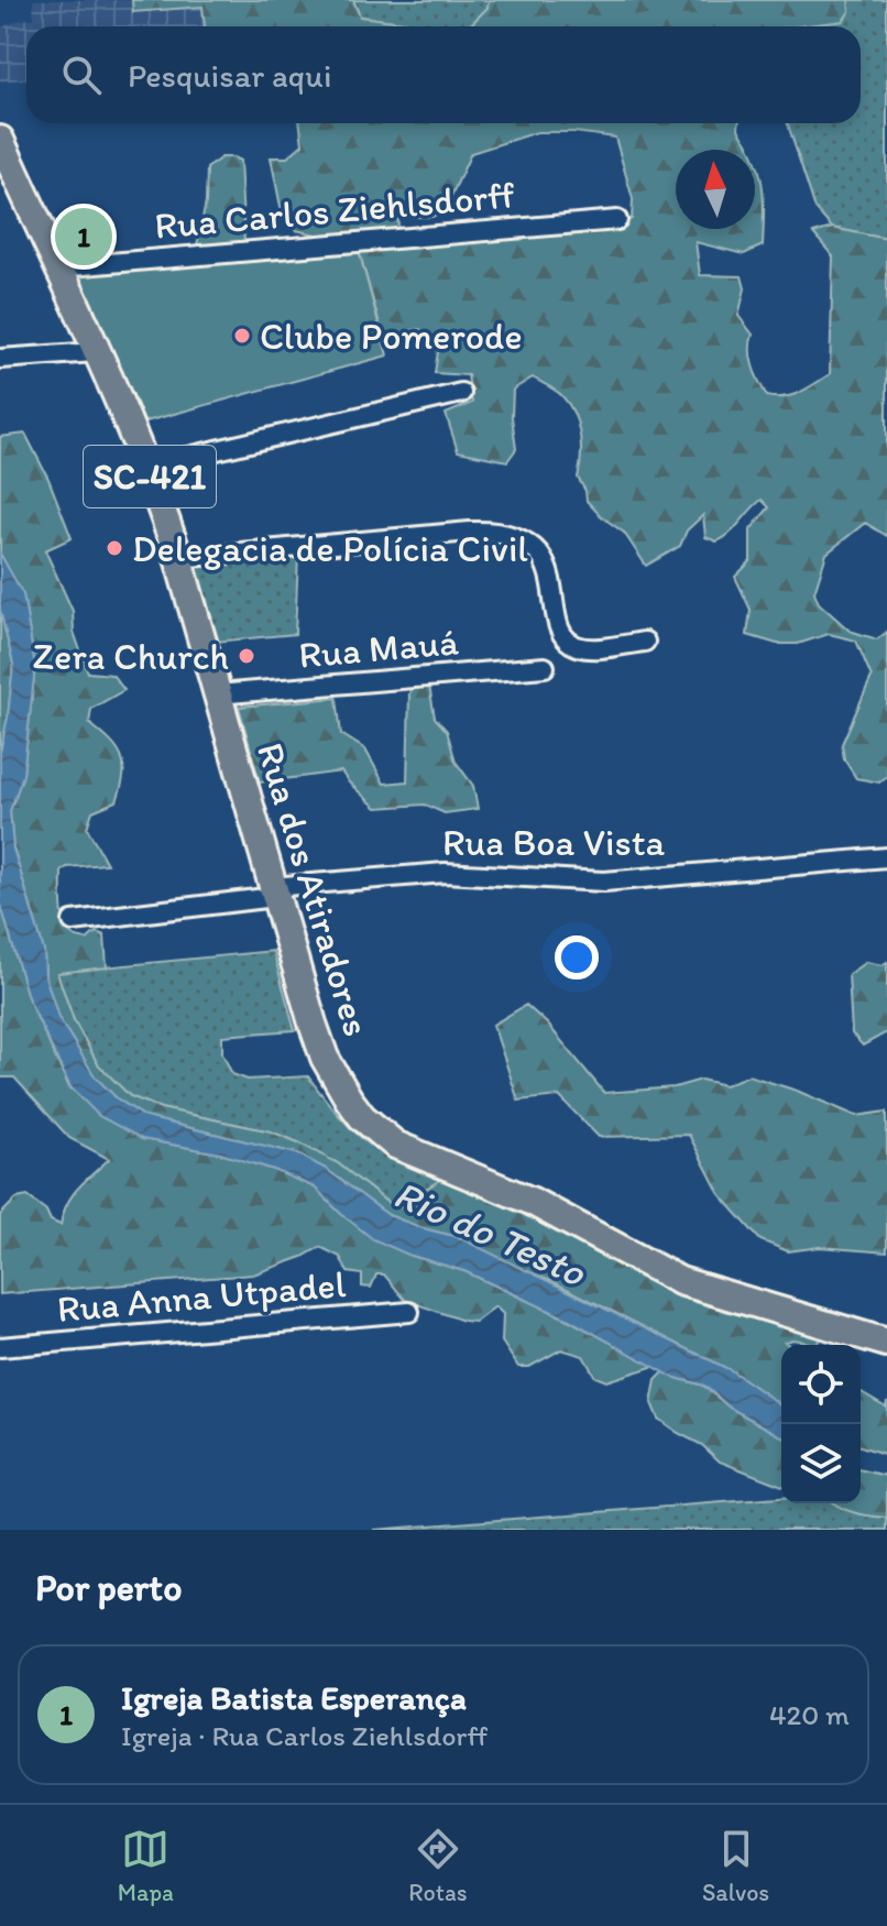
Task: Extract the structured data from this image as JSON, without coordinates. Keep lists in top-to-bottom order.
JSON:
{
  "streets": {
    "main road": ["SC-421", "Rua dos Atiradores"],
    "street": [
      "Rua Carlos Ziehlsdorff",
      "Rua Mauá",
      "Rua Boa Vista",
      "Rua Anna Utpadel"
    ]
  },
  "crossings": [
    ["Rua Carlos Ziehlsdorff", "Rua dos Atiradores"],
    ["Rua Mauá", "Rua dos Atiradores"],
    ["Rua Boa Vista", "Rua dos Atiradores"]
  ],
  "water": ["Rio do Testo"],
  "places": ["Clube Pomerode", "Delegacia de Polícia Civil", "Zera Church"],
  "north": "top",
  "page": {
    "search": "Pesquisar aqui",
    "pins": "1",
    "heading": "Por perto",
    "list": [
      {
        "mark": "1",
        "name": "Igreja Batista Esperança",
        "note": "Igreja · Rua Carlos Ziehlsdorff",
        "value": "420 m"
      }
    ],
    "nav": ["Mapa", "Rotas", "Salvos"]
  }
}
